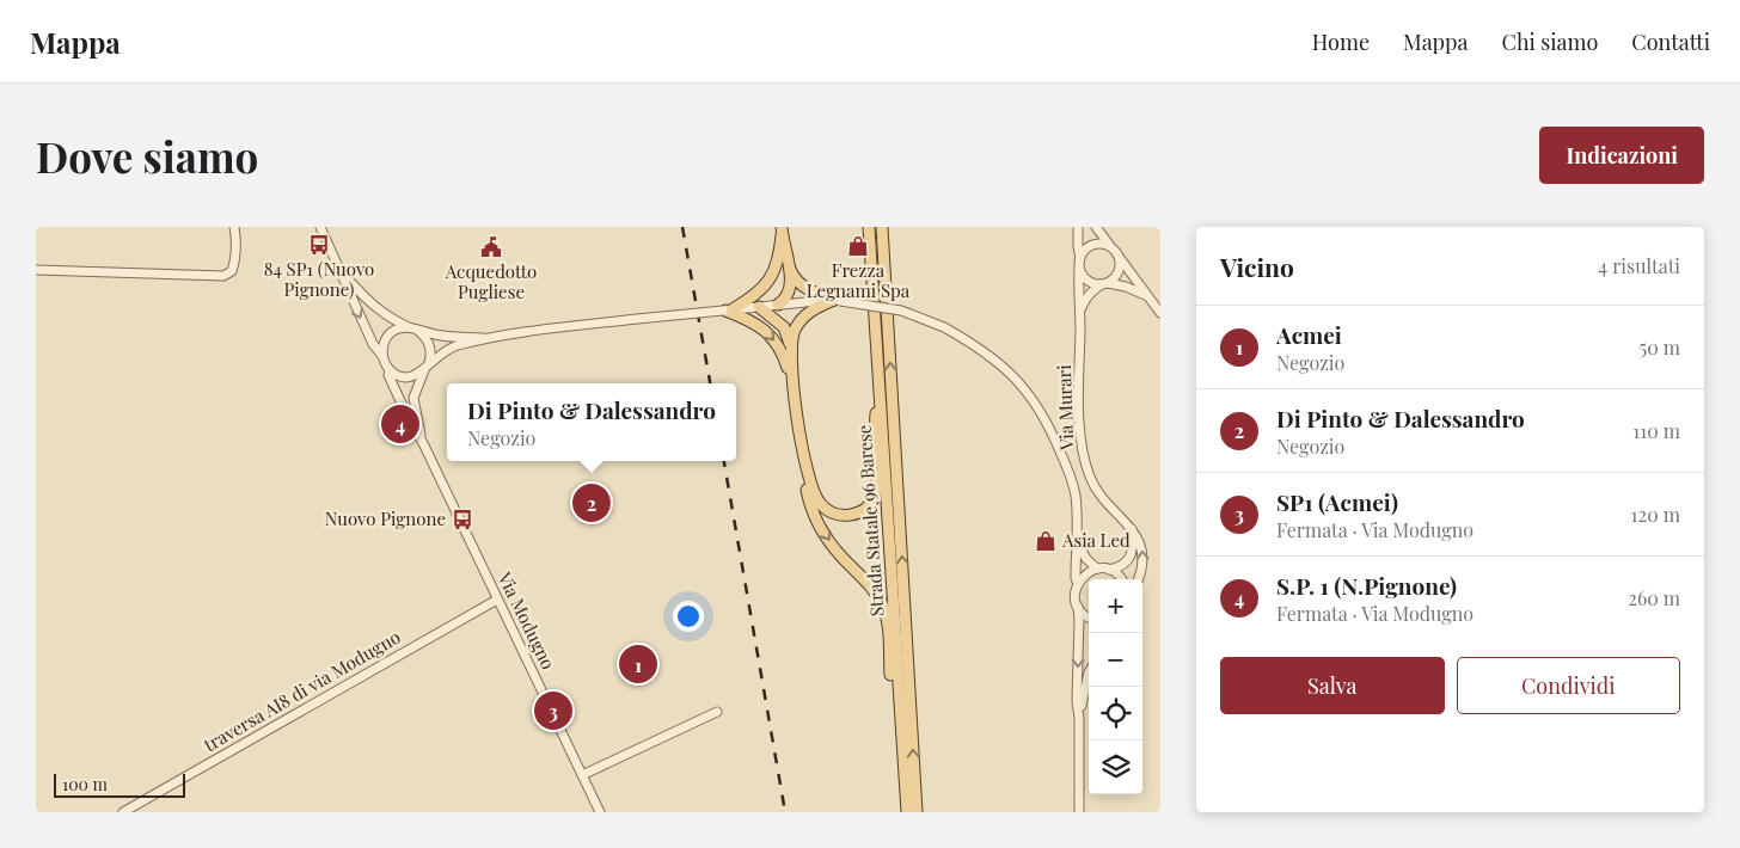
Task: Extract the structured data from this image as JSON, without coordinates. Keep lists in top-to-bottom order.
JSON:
{
  "streets": {
    "main road": ["Strada Statale 96 Barese"],
    "street": ["Via Murari", "Via Modugno", "traversa AI8 di via Modugno"]
  },
  "crossings": [
    ["Via Modugno", "traversa AI8 di via Modugno"]
  ],
  "places": {
    "bus stop": ["84 SP1 (Nuovo Pignone)", "Nuovo Pignone"],
    "shop": ["Frezza Legnami Spa", "Asia Led"],
    "public building": ["Acquedotto Pugliese"]
  },
  "scale_bar": "100 m",
  "page": {
    "header": "Mappa",
    "nav": [
      "Home",
      "Mappa",
      "Chi siamo",
      "Contatti"
    ],
    "buttons": [
      "Indicazioni",
      ["Salva", "Condividi"]
    ],
    "title": "Dove siamo",
    "heading": ["Vicino", "4 risultati"],
    "list": [
      {
        "mark": "1",
        "name": "Acmei",
        "note": "Negozio",
        "value": "50 m"
      },
      {
        "mark": "2",
        "name": "Di Pinto & Dalessandro",
        "note": "Negozio",
        "value": "110 m"
      },
      {
        "mark": "3",
        "name": "SP1 (Acmei)",
        "note": "Fermata · Via Modugno",
        "value": "120 m"
      },
      {
        "mark": "4",
        "name": "S.P. 1 (N.Pignone)",
        "note": "Fermata · Via Modugno",
        "value": "260 m"
      }
    ],
    "popup": ["Di Pinto & Dalessandro", "Negozio"],
    "pins": [
      "4",
      "2",
      "1",
      "3"
    ],
    "map_buttons": ["+", "−"],
    "scale": "100 m"
  }
}
